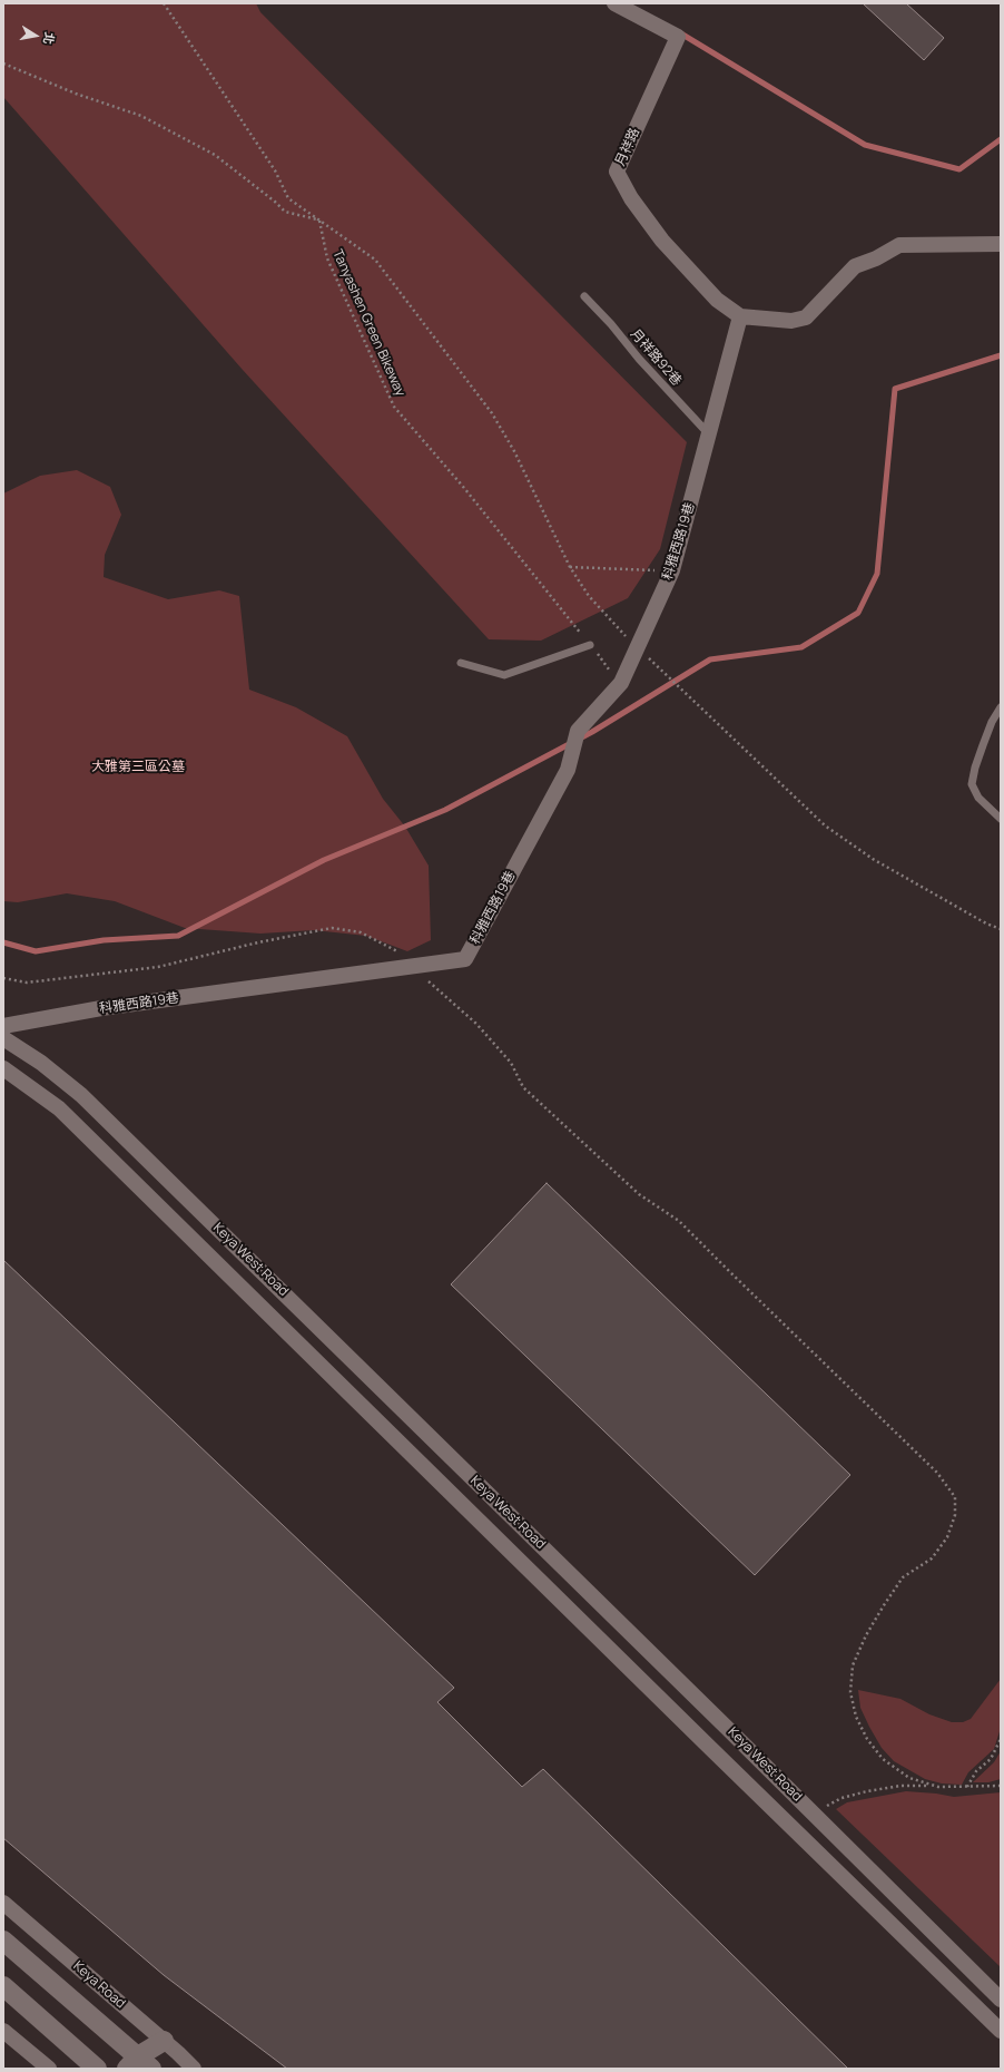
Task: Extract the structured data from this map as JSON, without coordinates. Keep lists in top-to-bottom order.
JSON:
{
  "streets": {
    "street": [
      "月祥路",
      "科雅西路19巷",
      "Keya West Road",
      "Keya Road"
    ],
    "lane": ["月祥路92巷"],
    "path": ["Tanyashen Green Bikeway"]
  },
  "crossings": [
    ["Tanyashen Green Bikeway", "科雅西路19巷"],
    ["月祥路92巷", "科雅西路19巷"]
  ],
  "parks": ["大雅第三區公墓"],
  "north": "right"
}
